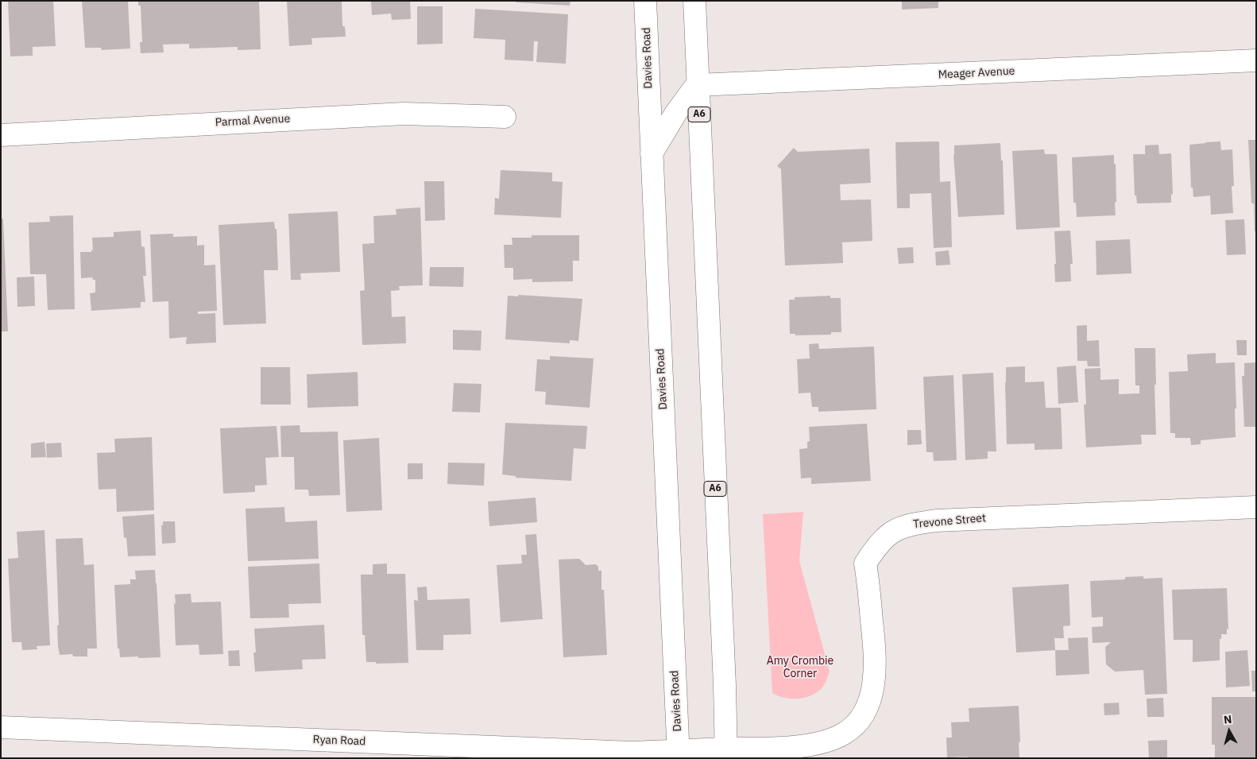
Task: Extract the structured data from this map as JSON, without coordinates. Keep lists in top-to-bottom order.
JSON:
{
  "streets": {
    "main road": [
      "Davies Road",
      "Meager Avenue",
      "A6",
      "Parmal Avenue",
      "Trevone Street",
      "Ryan Road"
    ]
  },
  "crossings": [
    ["Davies Road", "Trevone Street"],
    ["Davies Road", "Ryan Road"],
    ["Meager Avenue", "A6"],
    ["A6", "Trevone Street"],
    ["Trevone Street", "Ryan Road"]
  ],
  "parks": ["Amy Crombie Corner"],
  "north": "top"
}
